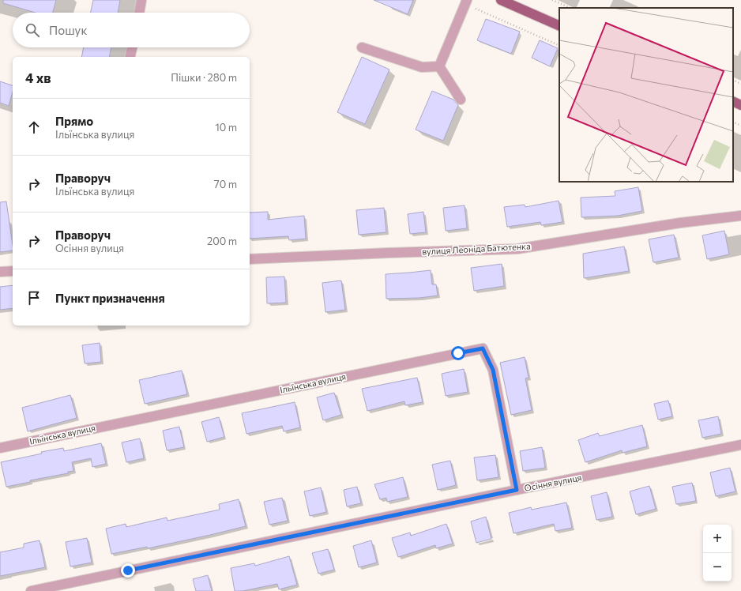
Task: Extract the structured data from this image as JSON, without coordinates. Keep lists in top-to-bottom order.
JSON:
{
  "streets": {
    "street": ["вулиця Леоніда Батютенка", "Ільїнська вулиця", "Осіння вулиця"]
  },
  "crossings": [
    ["Ільїнська вулиця", "Осіння вулиця"]
  ],
  "page": {
    "search": "Пошук",
    "heading": ["4 хв", "Пішки · 280 m"],
    "list": [
      ["Прямо", "Ільїнська вулиця", "10 m"],
      ["Праворуч", "Ільїнська вулиця", "70 m"],
      ["Праворуч", "Осіння вулиця", "200 m"],
      "Пункт призначення"
    ],
    "map_buttons": ["+", "−"]
  }
}
